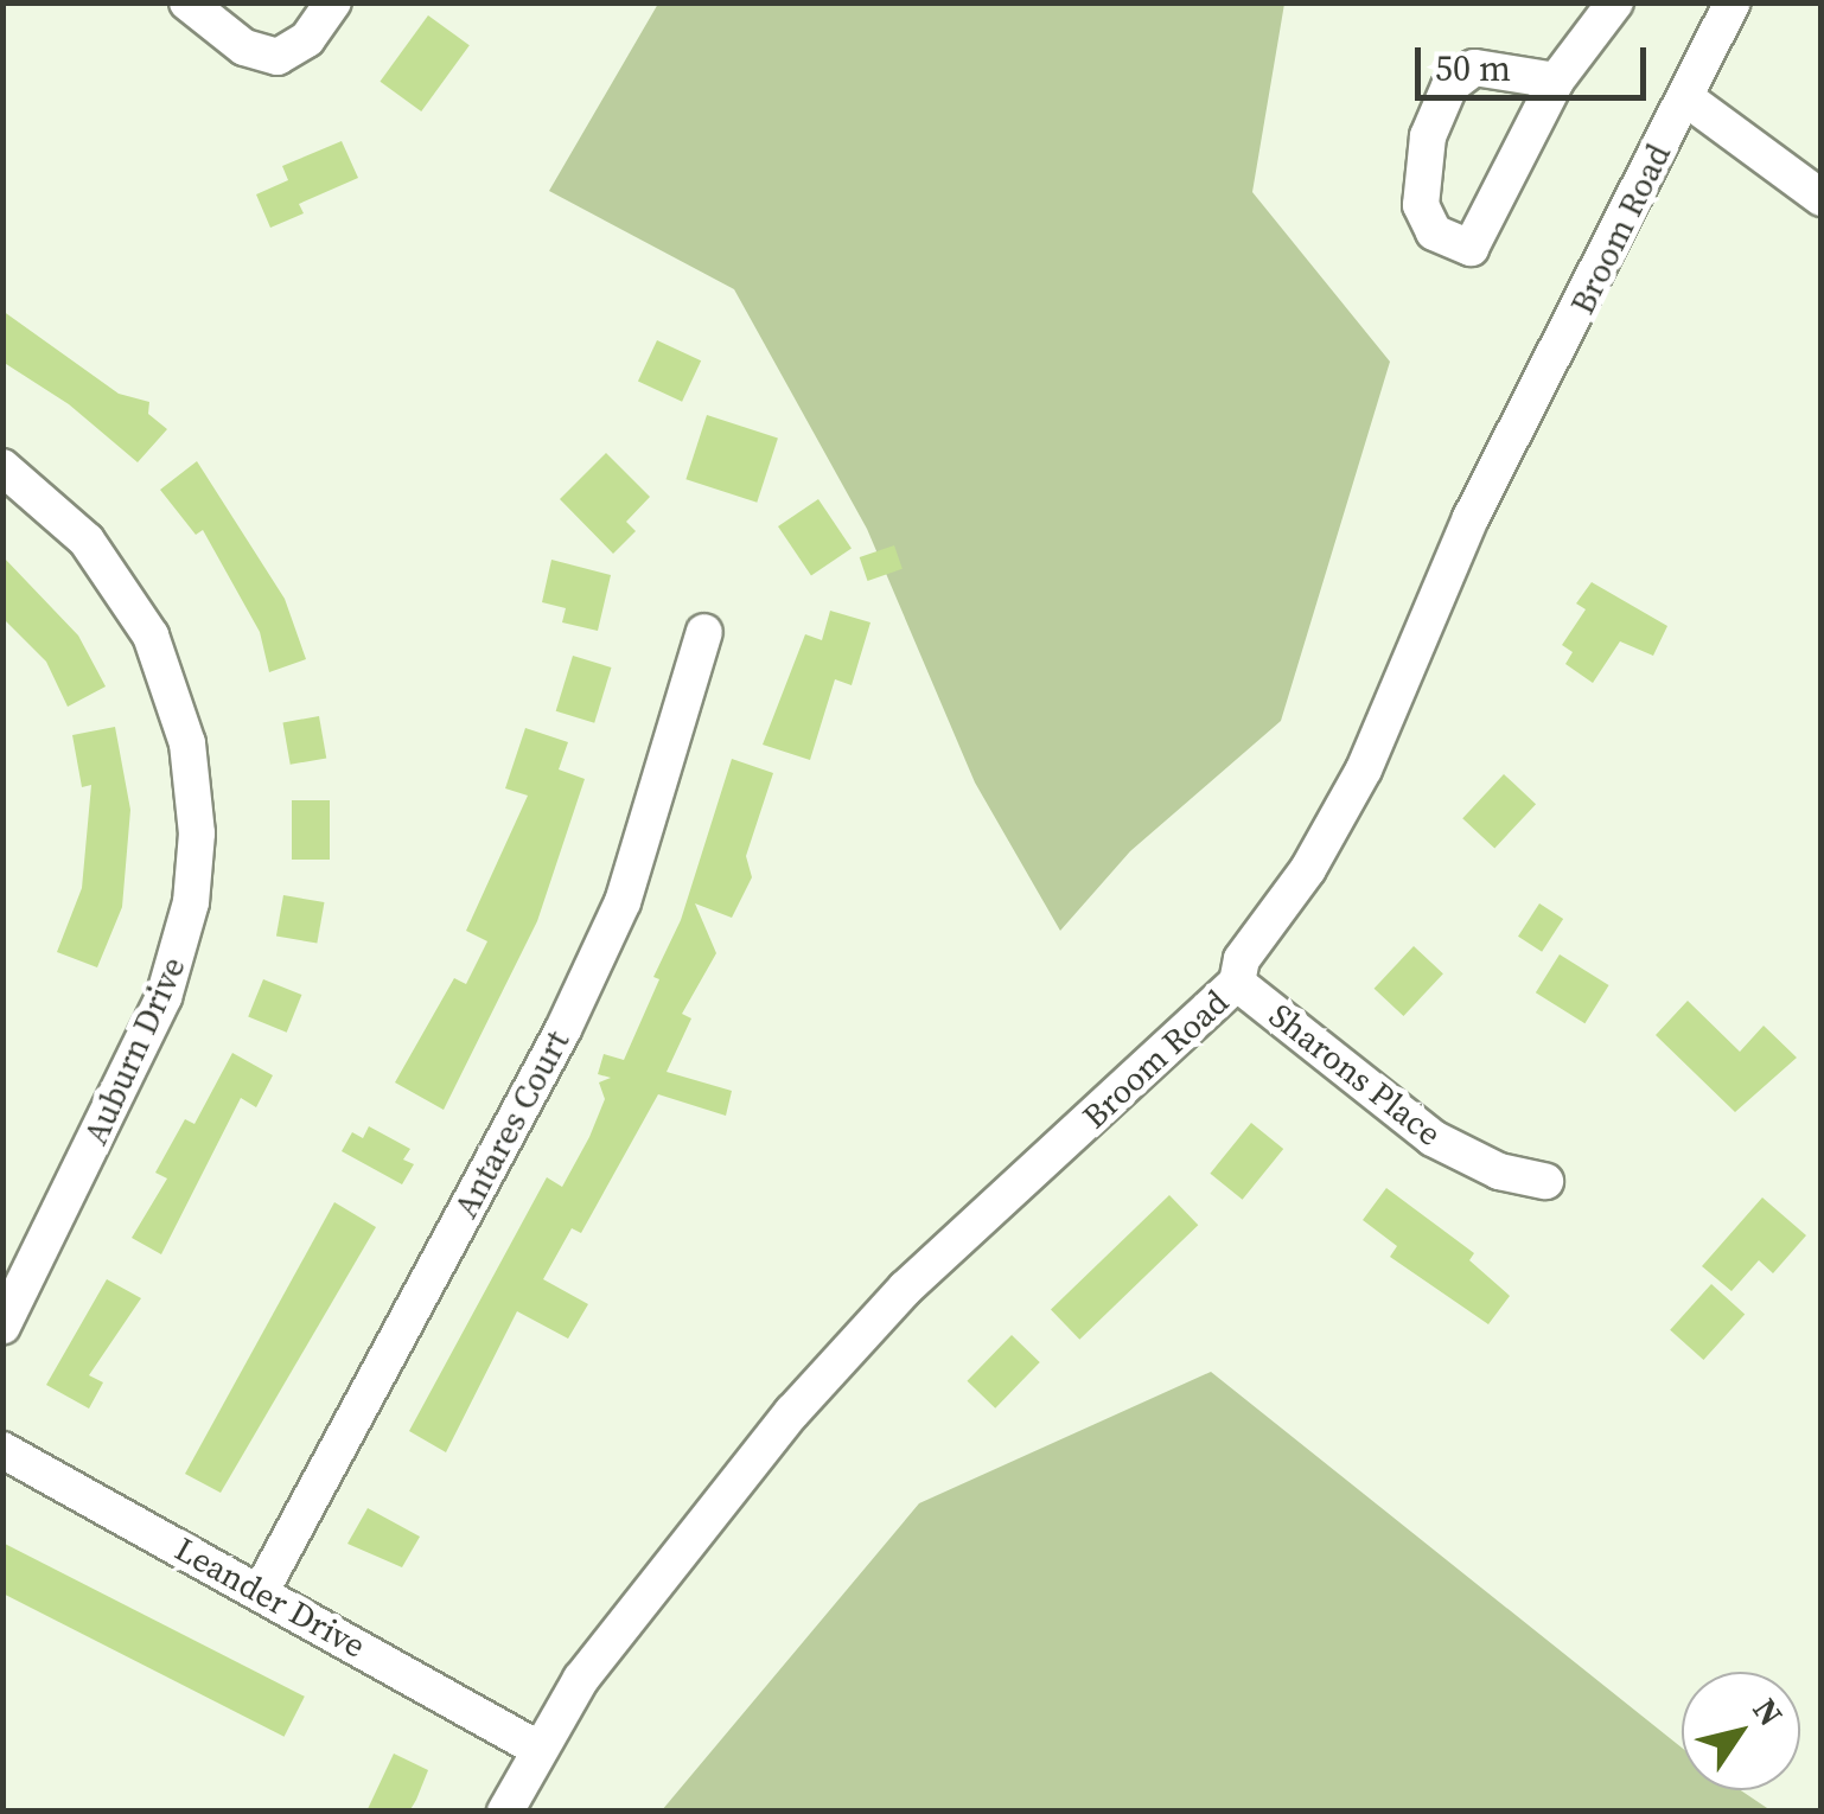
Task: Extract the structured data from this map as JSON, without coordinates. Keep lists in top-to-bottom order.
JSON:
{
  "streets": {
    "street": [
      "Broom Road",
      "Auburn Drive",
      "Sharons Place",
      "Antares Court",
      "Leander Drive"
    ]
  },
  "crossings": [
    ["Broom Road", "Sharons Place"],
    ["Broom Road", "Leander Drive"],
    ["Antares Court", "Leander Drive"]
  ],
  "scale_bar": "50 m",
  "north": "top right"
}
